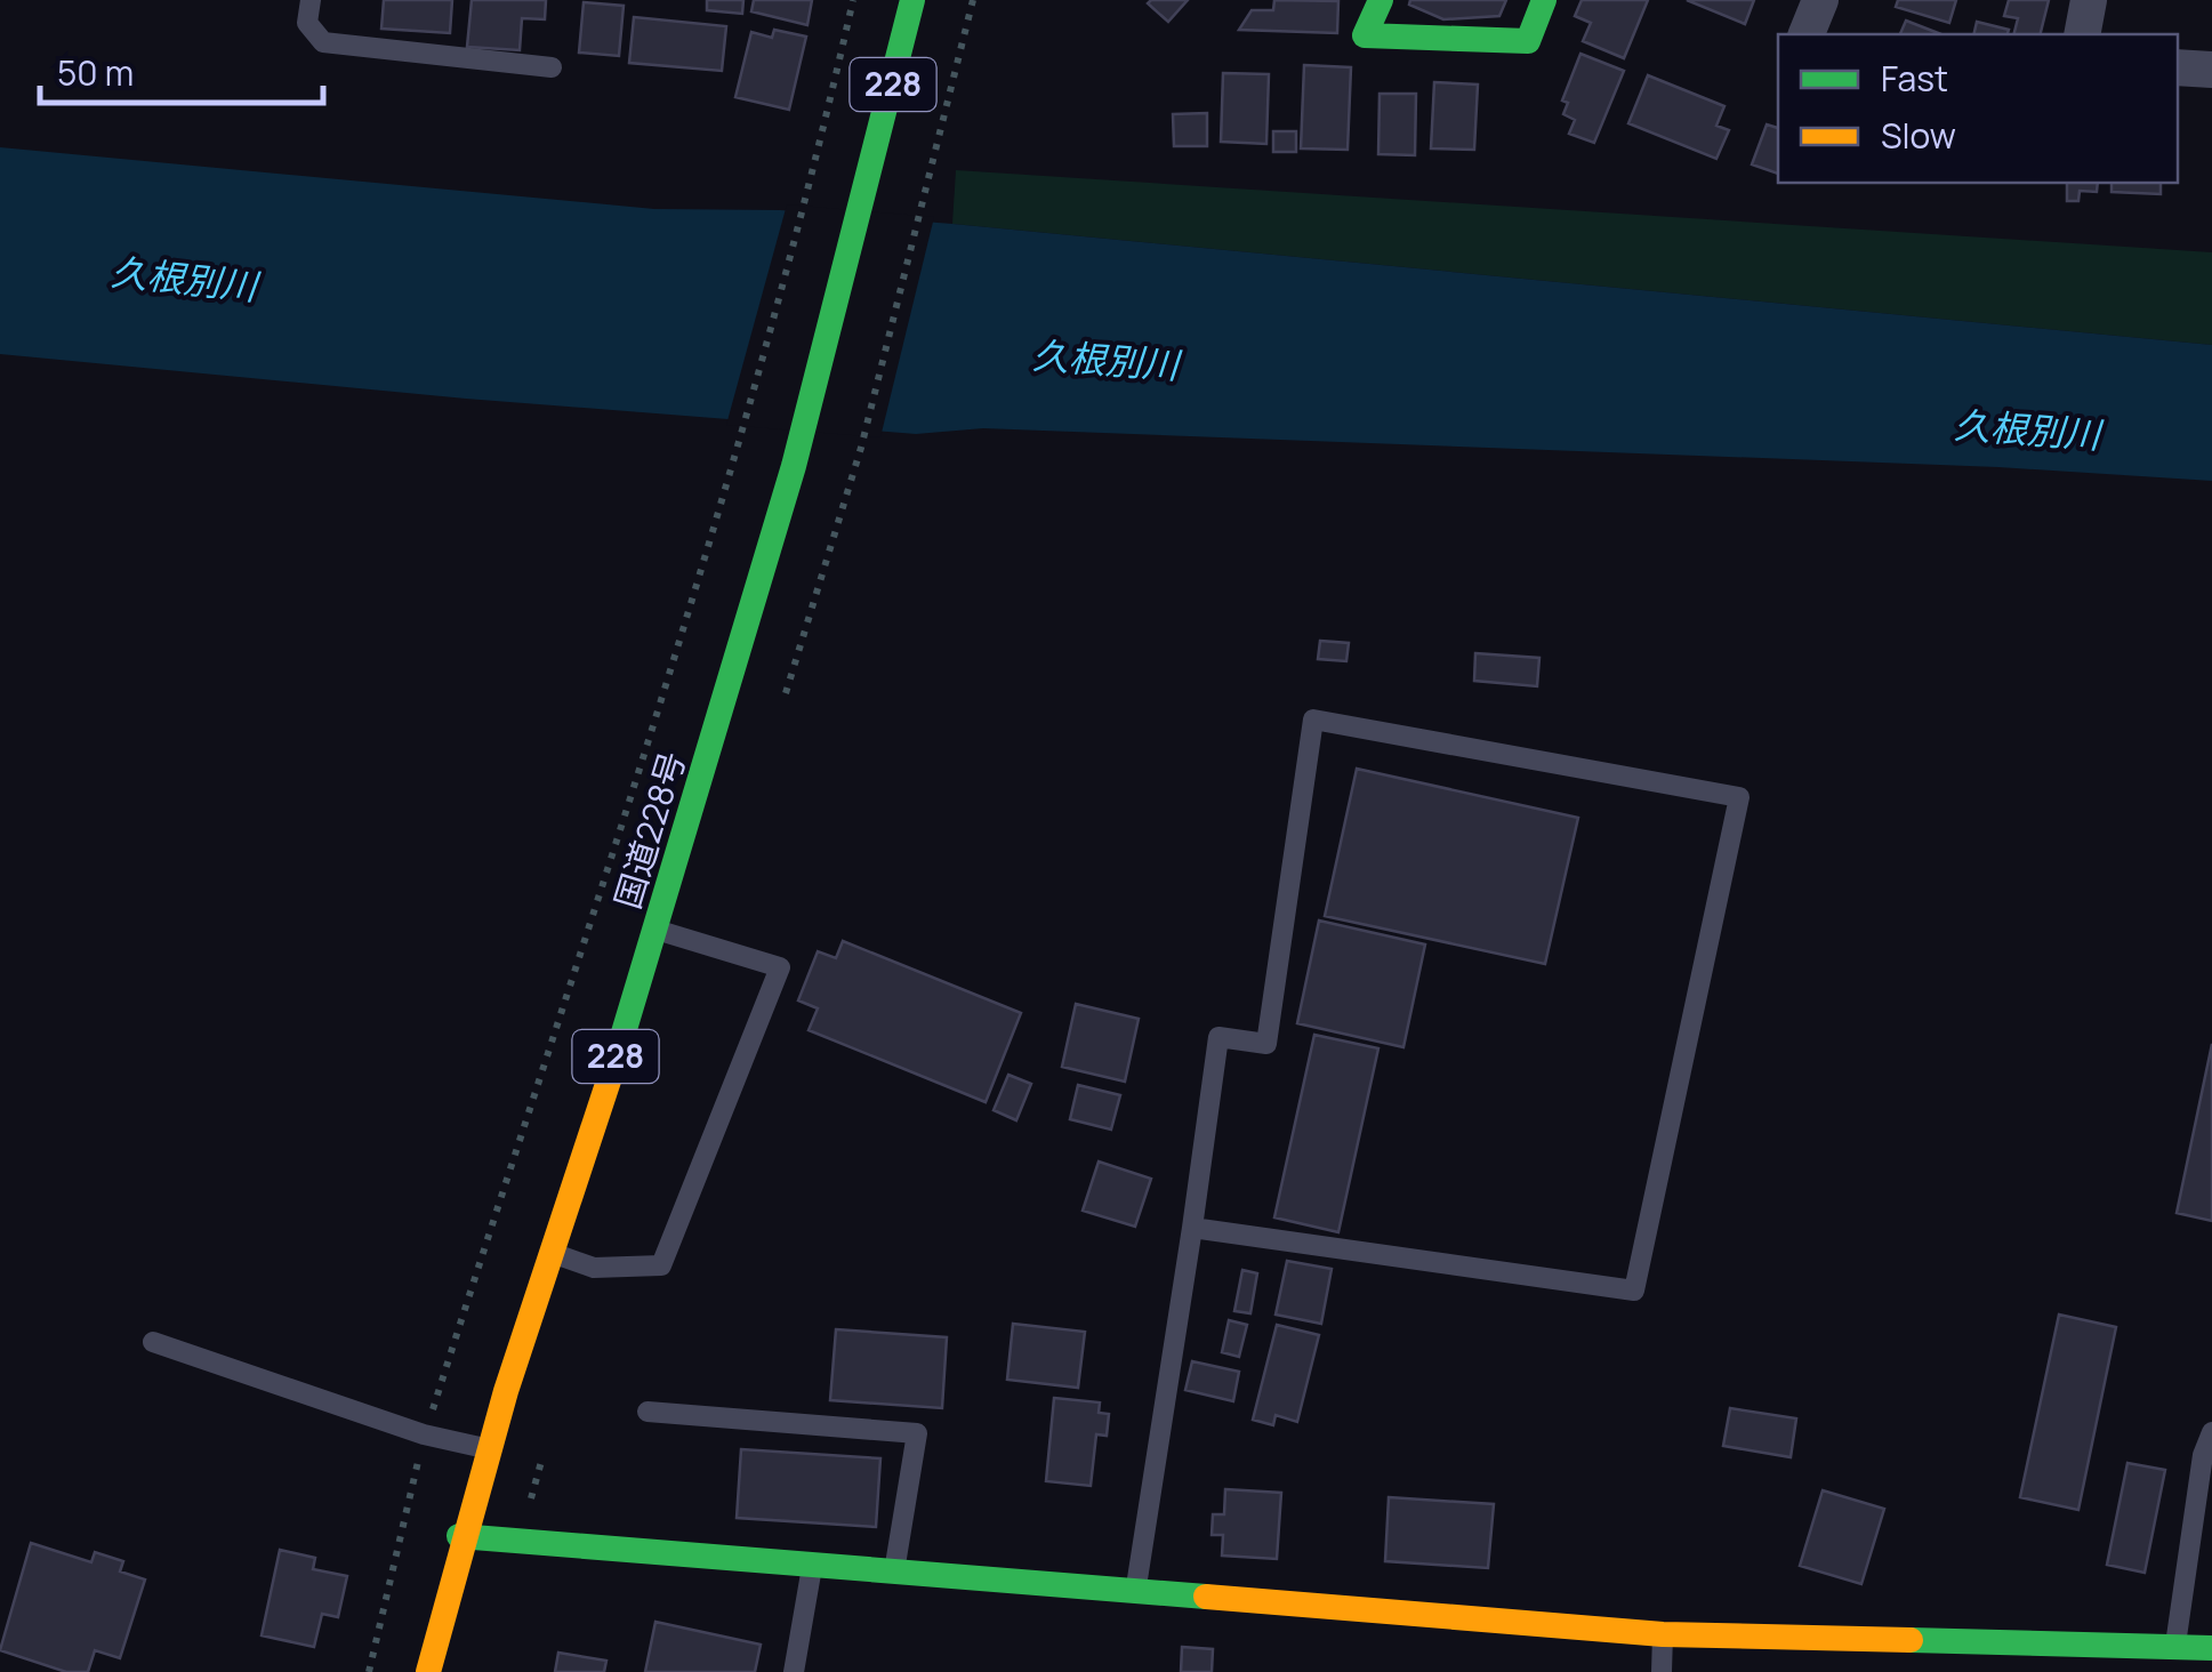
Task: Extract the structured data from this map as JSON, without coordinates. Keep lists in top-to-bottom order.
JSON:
{
  "streets": {
    "main road": ["228", "国道228号"]
  },
  "water": ["久根別川"],
  "legend": ["Fast", "Slow"],
  "scale_bar": "50 m"
}
